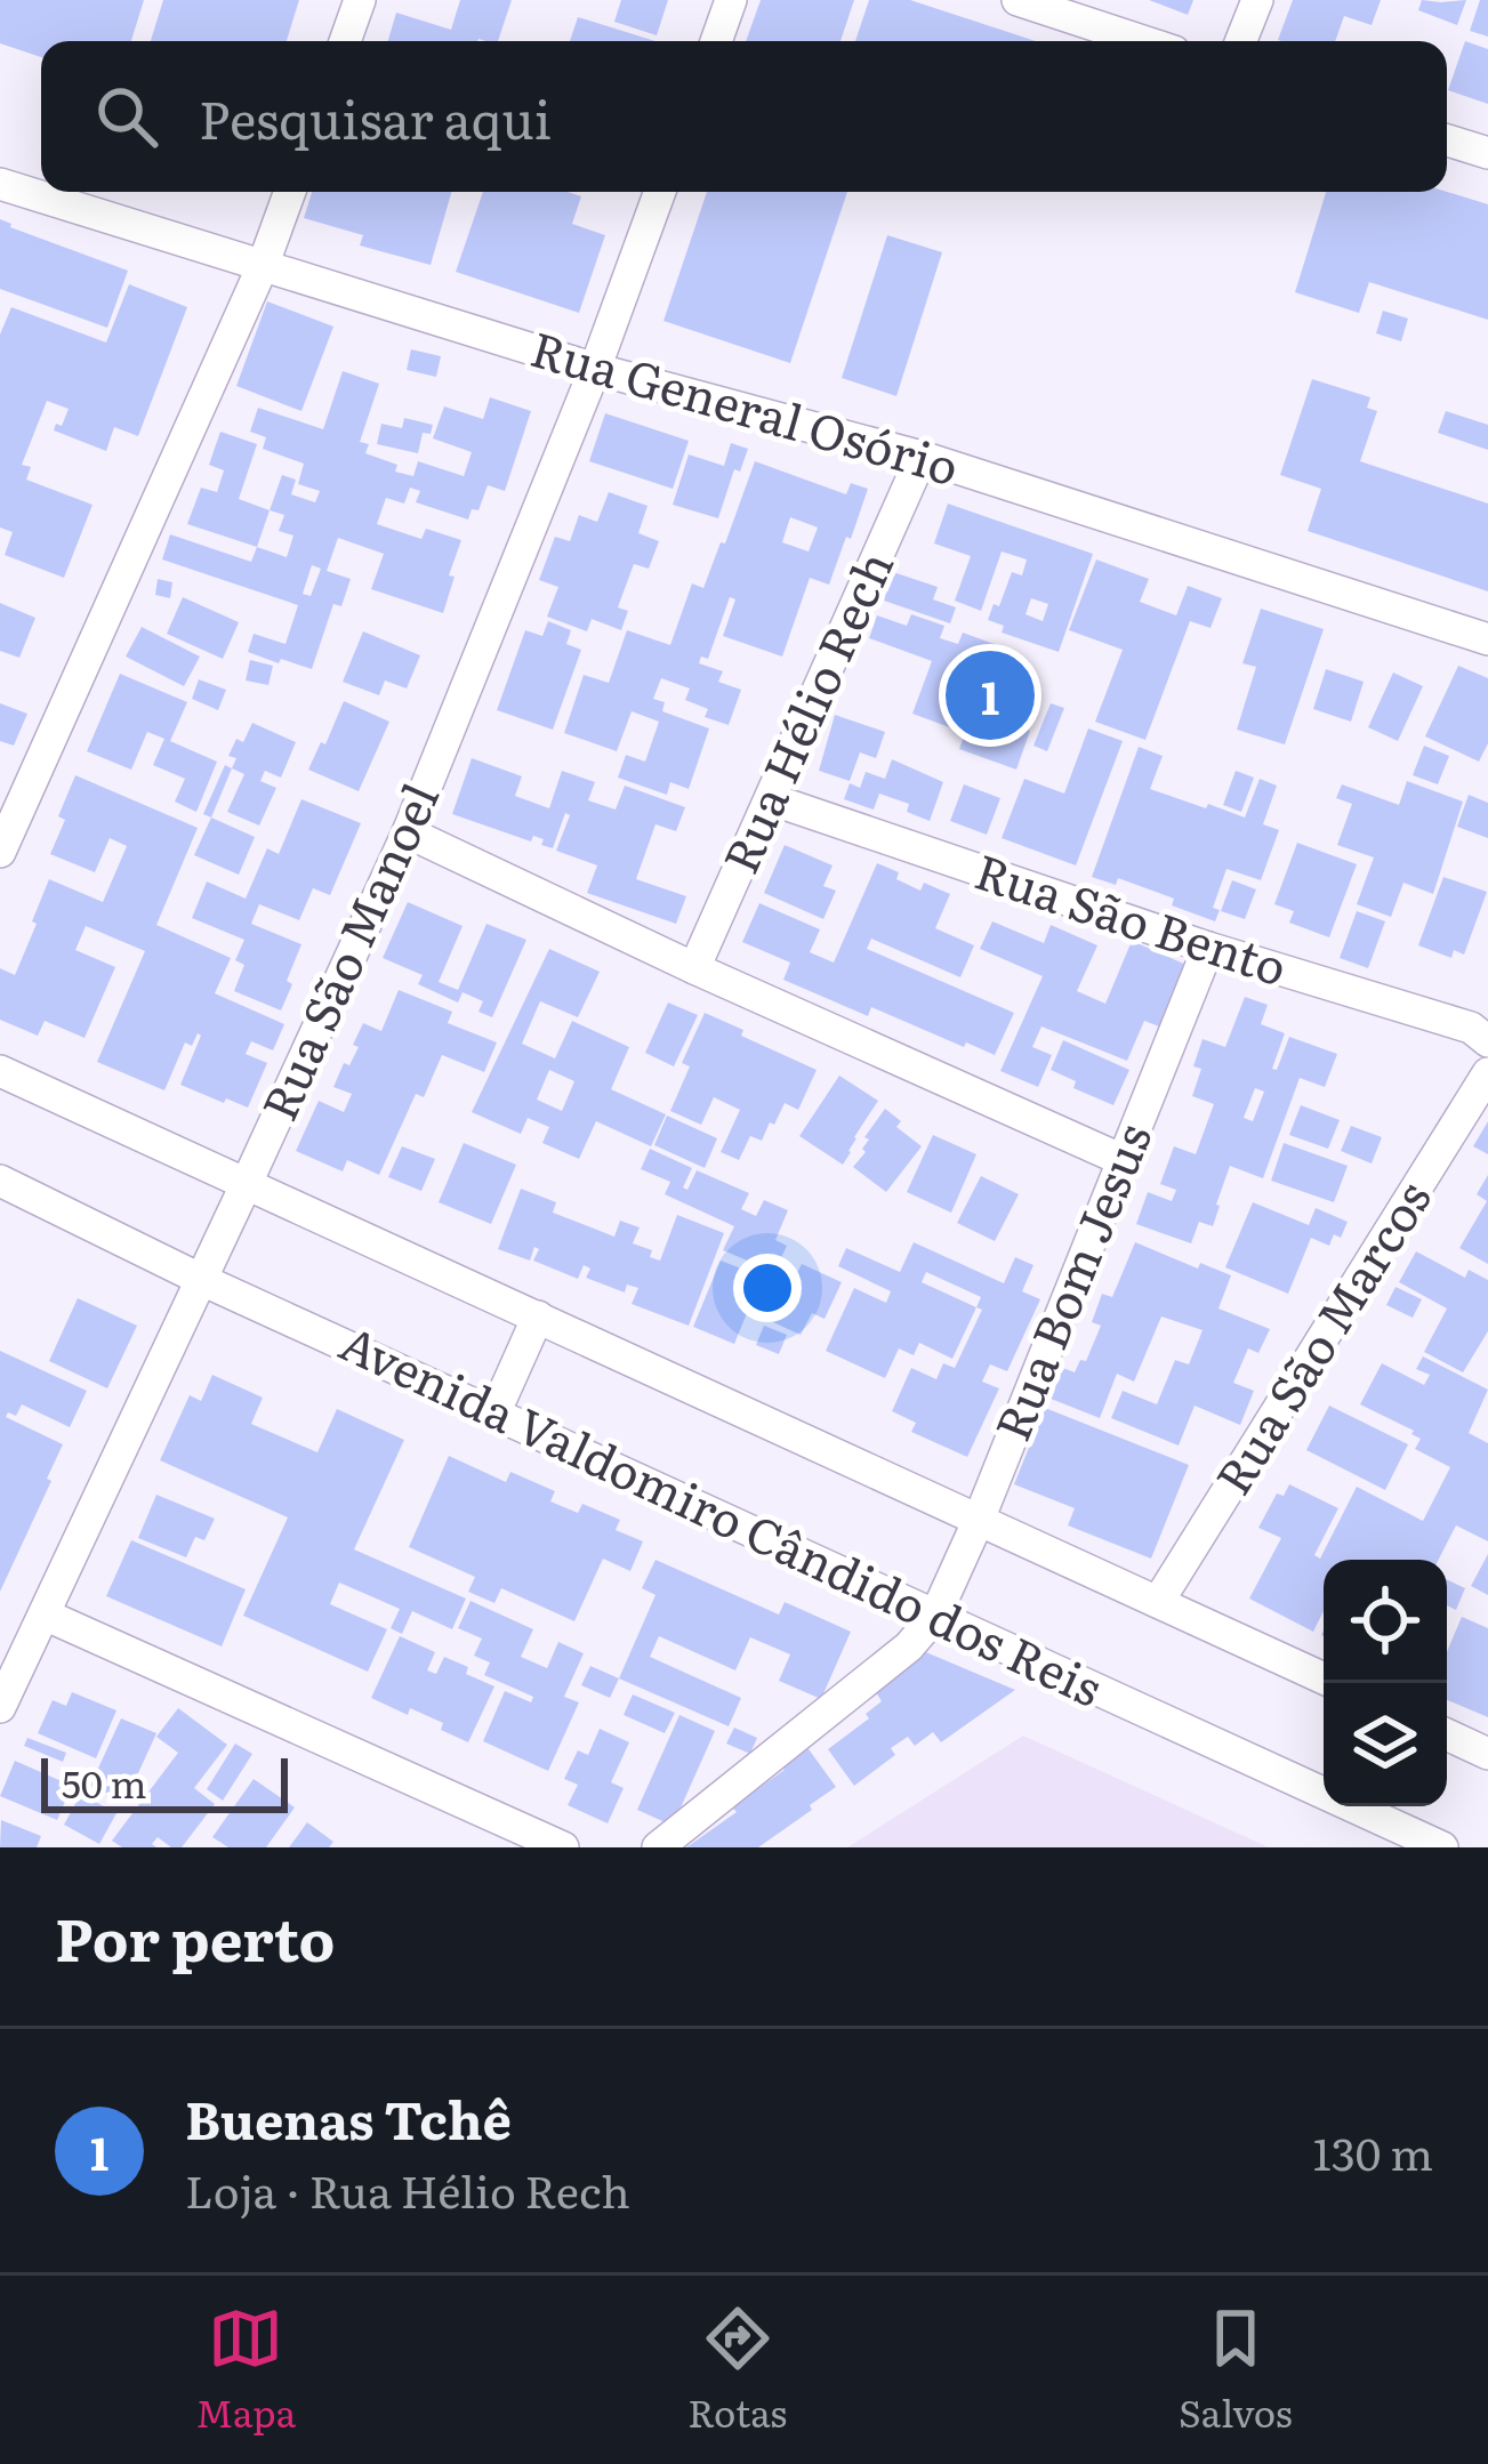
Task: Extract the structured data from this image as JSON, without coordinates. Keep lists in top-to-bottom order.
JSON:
{
  "streets": {
    "street": [
      "Rua General Osório",
      "Rua Hélio Rech",
      "Rua São Bento",
      "Rua São Manoel",
      "Rua Bom Jesus",
      "Rua São Marcos",
      "Avenida Valdomiro Cândido dos Reis"
    ]
  },
  "crossings": [
    ["Rua General Osório", "Rua Hélio Rech"],
    ["Rua General Osório", "Rua São Manoel"],
    ["Rua Hélio Rech", "Rua São Bento"],
    ["Rua São Bento", "Rua Bom Jesus"],
    ["Rua São Manoel", "Avenida Valdomiro Cândido dos Reis"],
    ["Rua Bom Jesus", "Avenida Valdomiro Cândido dos Reis"]
  ],
  "scale_bar": "50 m",
  "page": {
    "search": "Pesquisar aqui",
    "pins": "1",
    "scale": "50 m",
    "heading": "Por perto",
    "list": [
      {
        "mark": "1",
        "name": "Buenas Tchê",
        "note": "Loja · Rua Hélio Rech",
        "value": "130 m"
      }
    ],
    "nav": ["Mapa", "Rotas", "Salvos"]
  }
}
